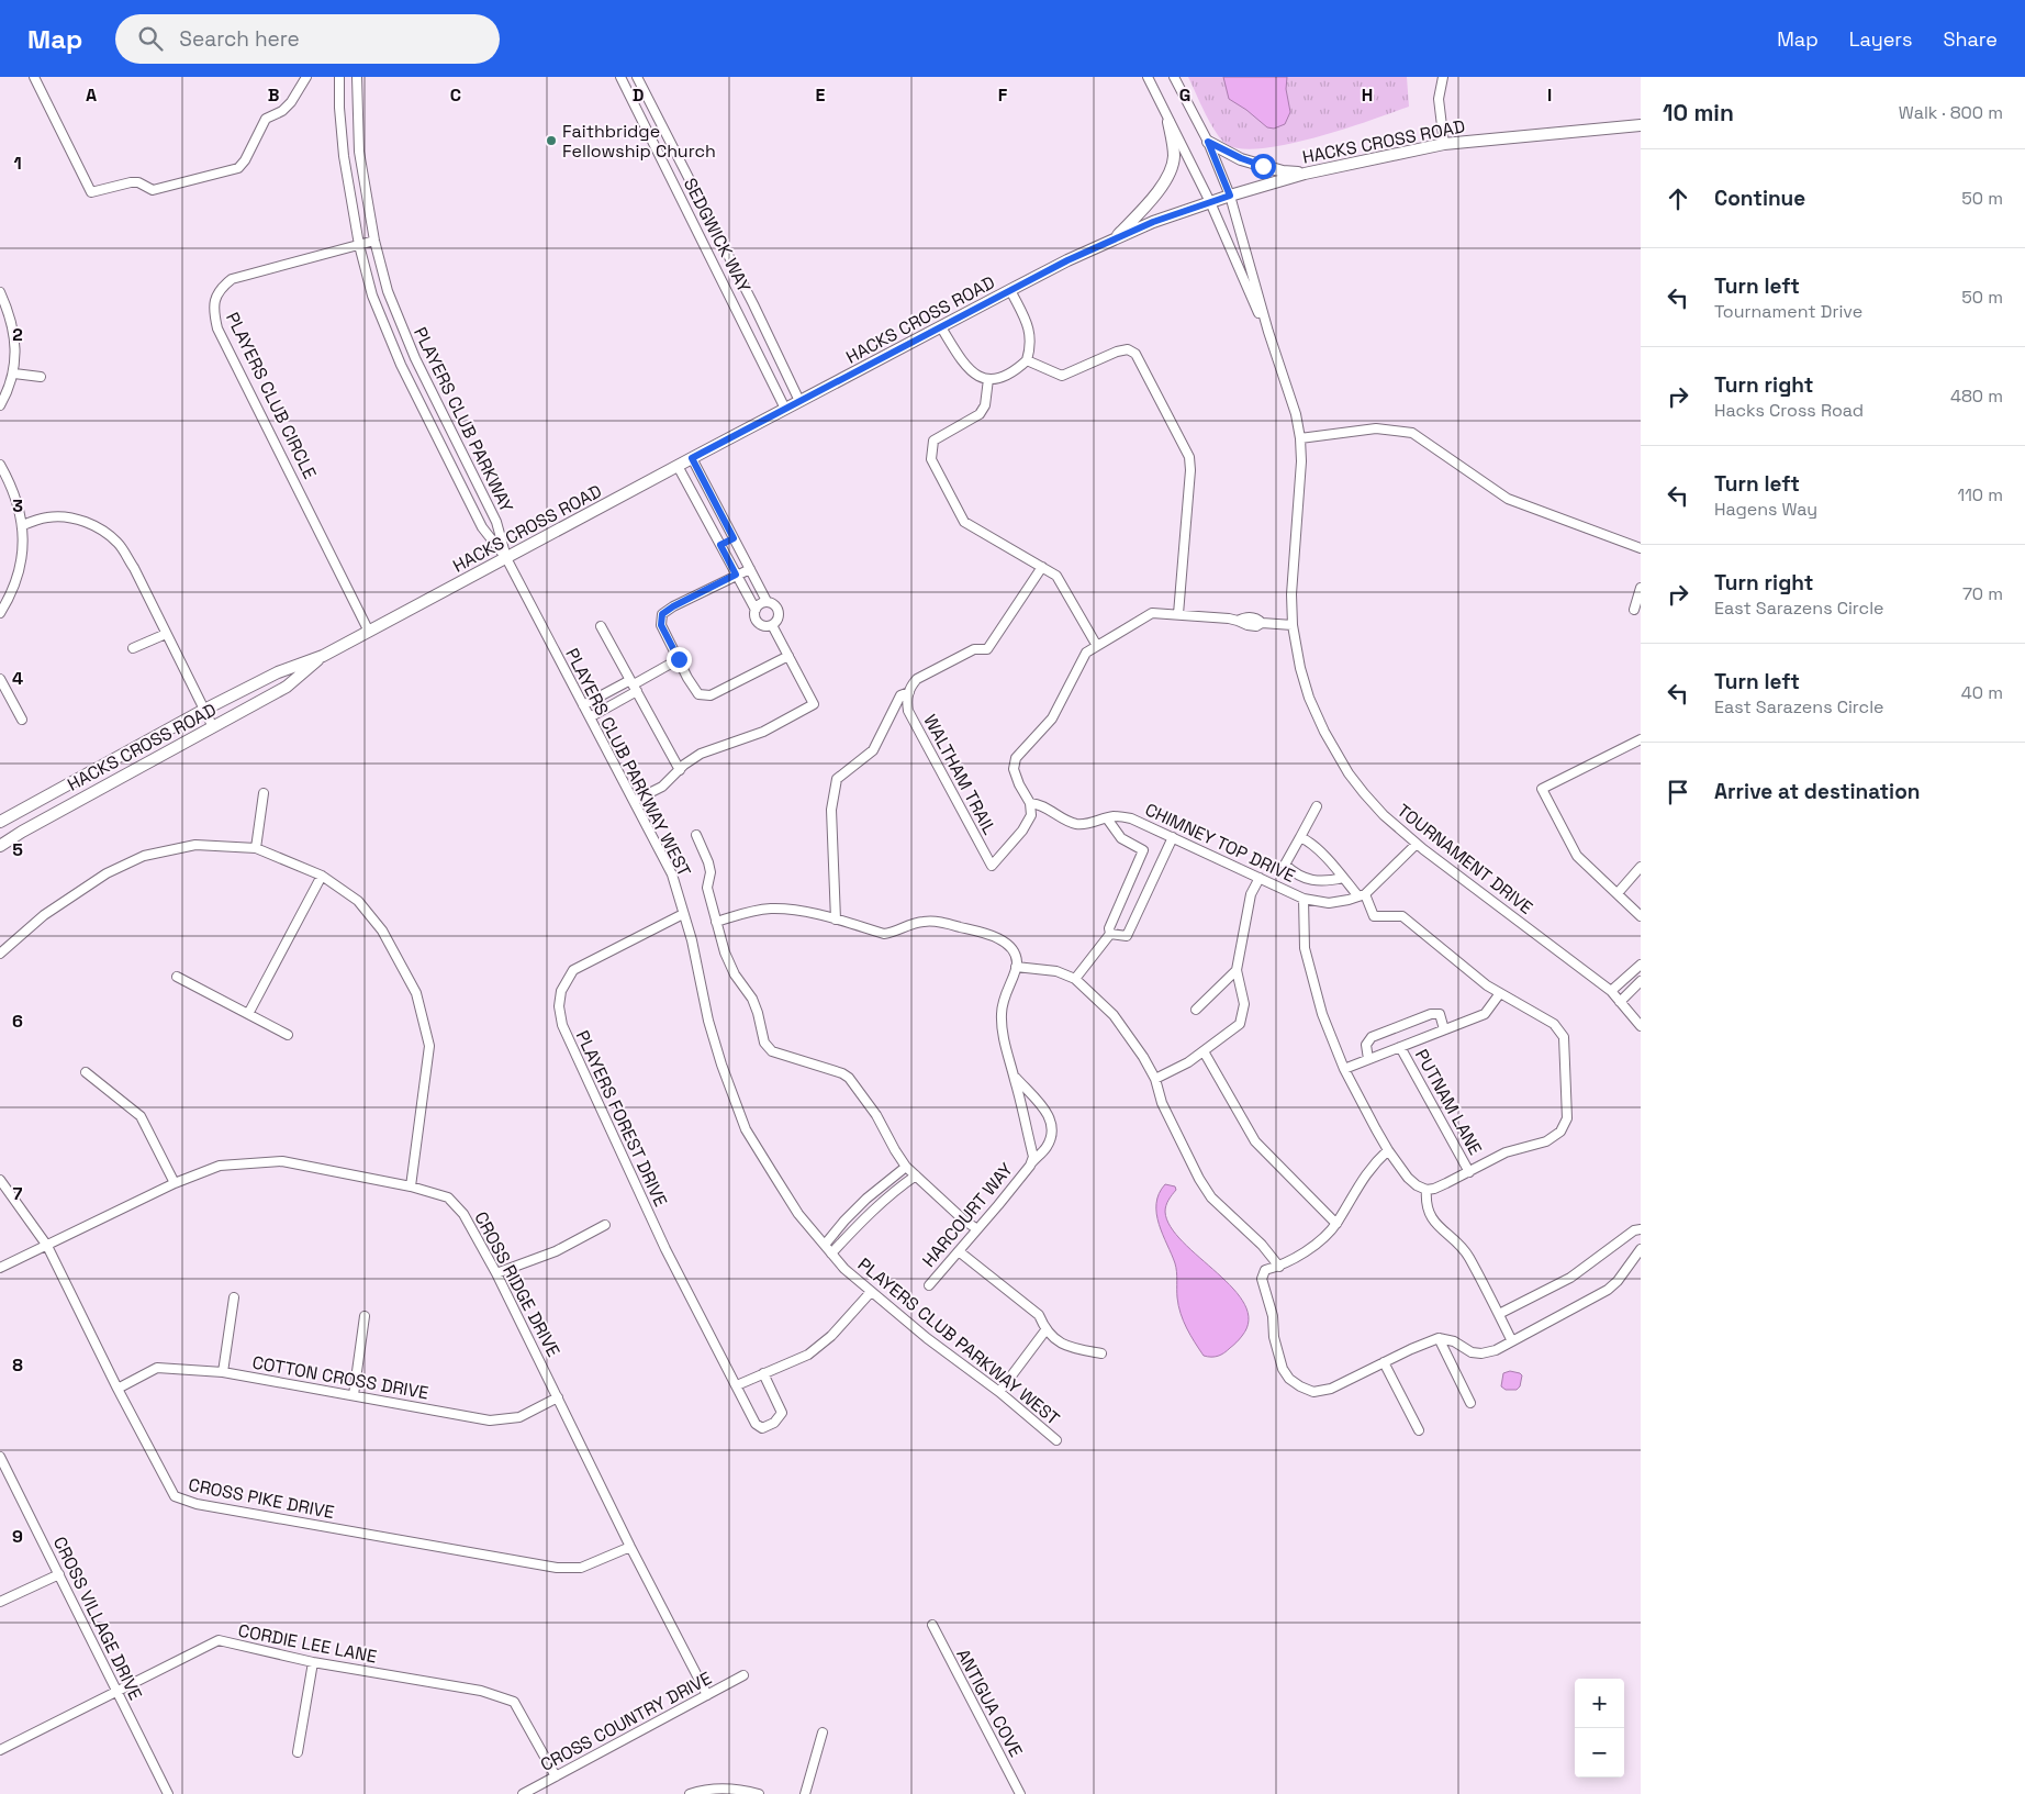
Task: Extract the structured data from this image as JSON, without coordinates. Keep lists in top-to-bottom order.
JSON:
{
  "streets": {
    "main road": ["HACKS CROSS ROAD"],
    "street": [
      "SEDGWICK WAY",
      "PLAYERS CLUB CIRCLE",
      "PLAYERS CLUB PARKWAY",
      "PLAYERS CLUB PARKWAY WEST",
      "WALTHAM TRAIL",
      "CHIMNEY TOP DRIVE",
      "TOURNAMENT DRIVE",
      "PUTNAM LANE",
      "PLAYERS FOREST DRIVE",
      "HARCOURT WAY",
      "CROSS RIDGE DRIVE",
      "COTTON CROSS DRIVE",
      "CROSS PIKE DRIVE",
      "CROSS VILLAGE DRIVE",
      "CORDIE LEE LANE",
      "ANTIGUA COVE",
      "CROSS COUNTRY DRIVE"
    ]
  },
  "crossings": [
    ["HACKS CROSS ROAD", "SEDGWICK WAY"],
    ["HACKS CROSS ROAD", "PLAYERS CLUB CIRCLE"],
    ["HACKS CROSS ROAD", "PLAYERS CLUB PARKWAY"],
    ["HACKS CROSS ROAD", "PLAYERS CLUB PARKWAY WEST"],
    ["HACKS CROSS ROAD", "TOURNAMENT DRIVE"],
    ["PLAYERS CLUB CIRCLE", "PLAYERS CLUB PARKWAY"],
    ["PLAYERS CLUB PARKWAY", "PLAYERS CLUB PARKWAY WEST"],
    ["PLAYERS CLUB PARKWAY WEST", "PLAYERS FOREST DRIVE"],
    ["WALTHAM TRAIL", "CHIMNEY TOP DRIVE"],
    ["CROSS RIDGE DRIVE", "COTTON CROSS DRIVE"],
    ["CROSS RIDGE DRIVE", "CROSS PIKE DRIVE"],
    ["CROSS RIDGE DRIVE", "CROSS COUNTRY DRIVE"],
    ["COTTON CROSS DRIVE", "CROSS PIKE DRIVE"],
    ["CROSS VILLAGE DRIVE", "CORDIE LEE LANE"],
    ["CORDIE LEE LANE", "CROSS COUNTRY DRIVE"]
  ],
  "places": ["Faithbridge Fellowship Church"],
  "page": {
    "header": "Map",
    "search": "Search here",
    "nav": ["Map", "Layers", "Share"],
    "heading": ["10 min", "Walk · 800 m"],
    "list": [
      ["Continue", "50 m"],
      ["Turn left", "Tournament Drive", "50 m"],
      ["Turn right", "Hacks Cross Road", "480 m"],
      ["Turn left", "Hagens Way", "110 m"],
      ["Turn right", "East Sarazens Circle", "70 m"],
      ["Turn left", "East Sarazens Circle", "40 m"],
      "Arrive at destination"
    ],
    "map_buttons": ["+", "−"]
  },
  "grid": {
    "columns": [
      "A",
      "B",
      "C",
      "D",
      "E",
      "F",
      "G",
      "H",
      "I"
    ],
    "rows": [
      "1",
      "2",
      "3",
      "4",
      "5",
      "6",
      "7",
      "8",
      "9"
    ]
  }
}
